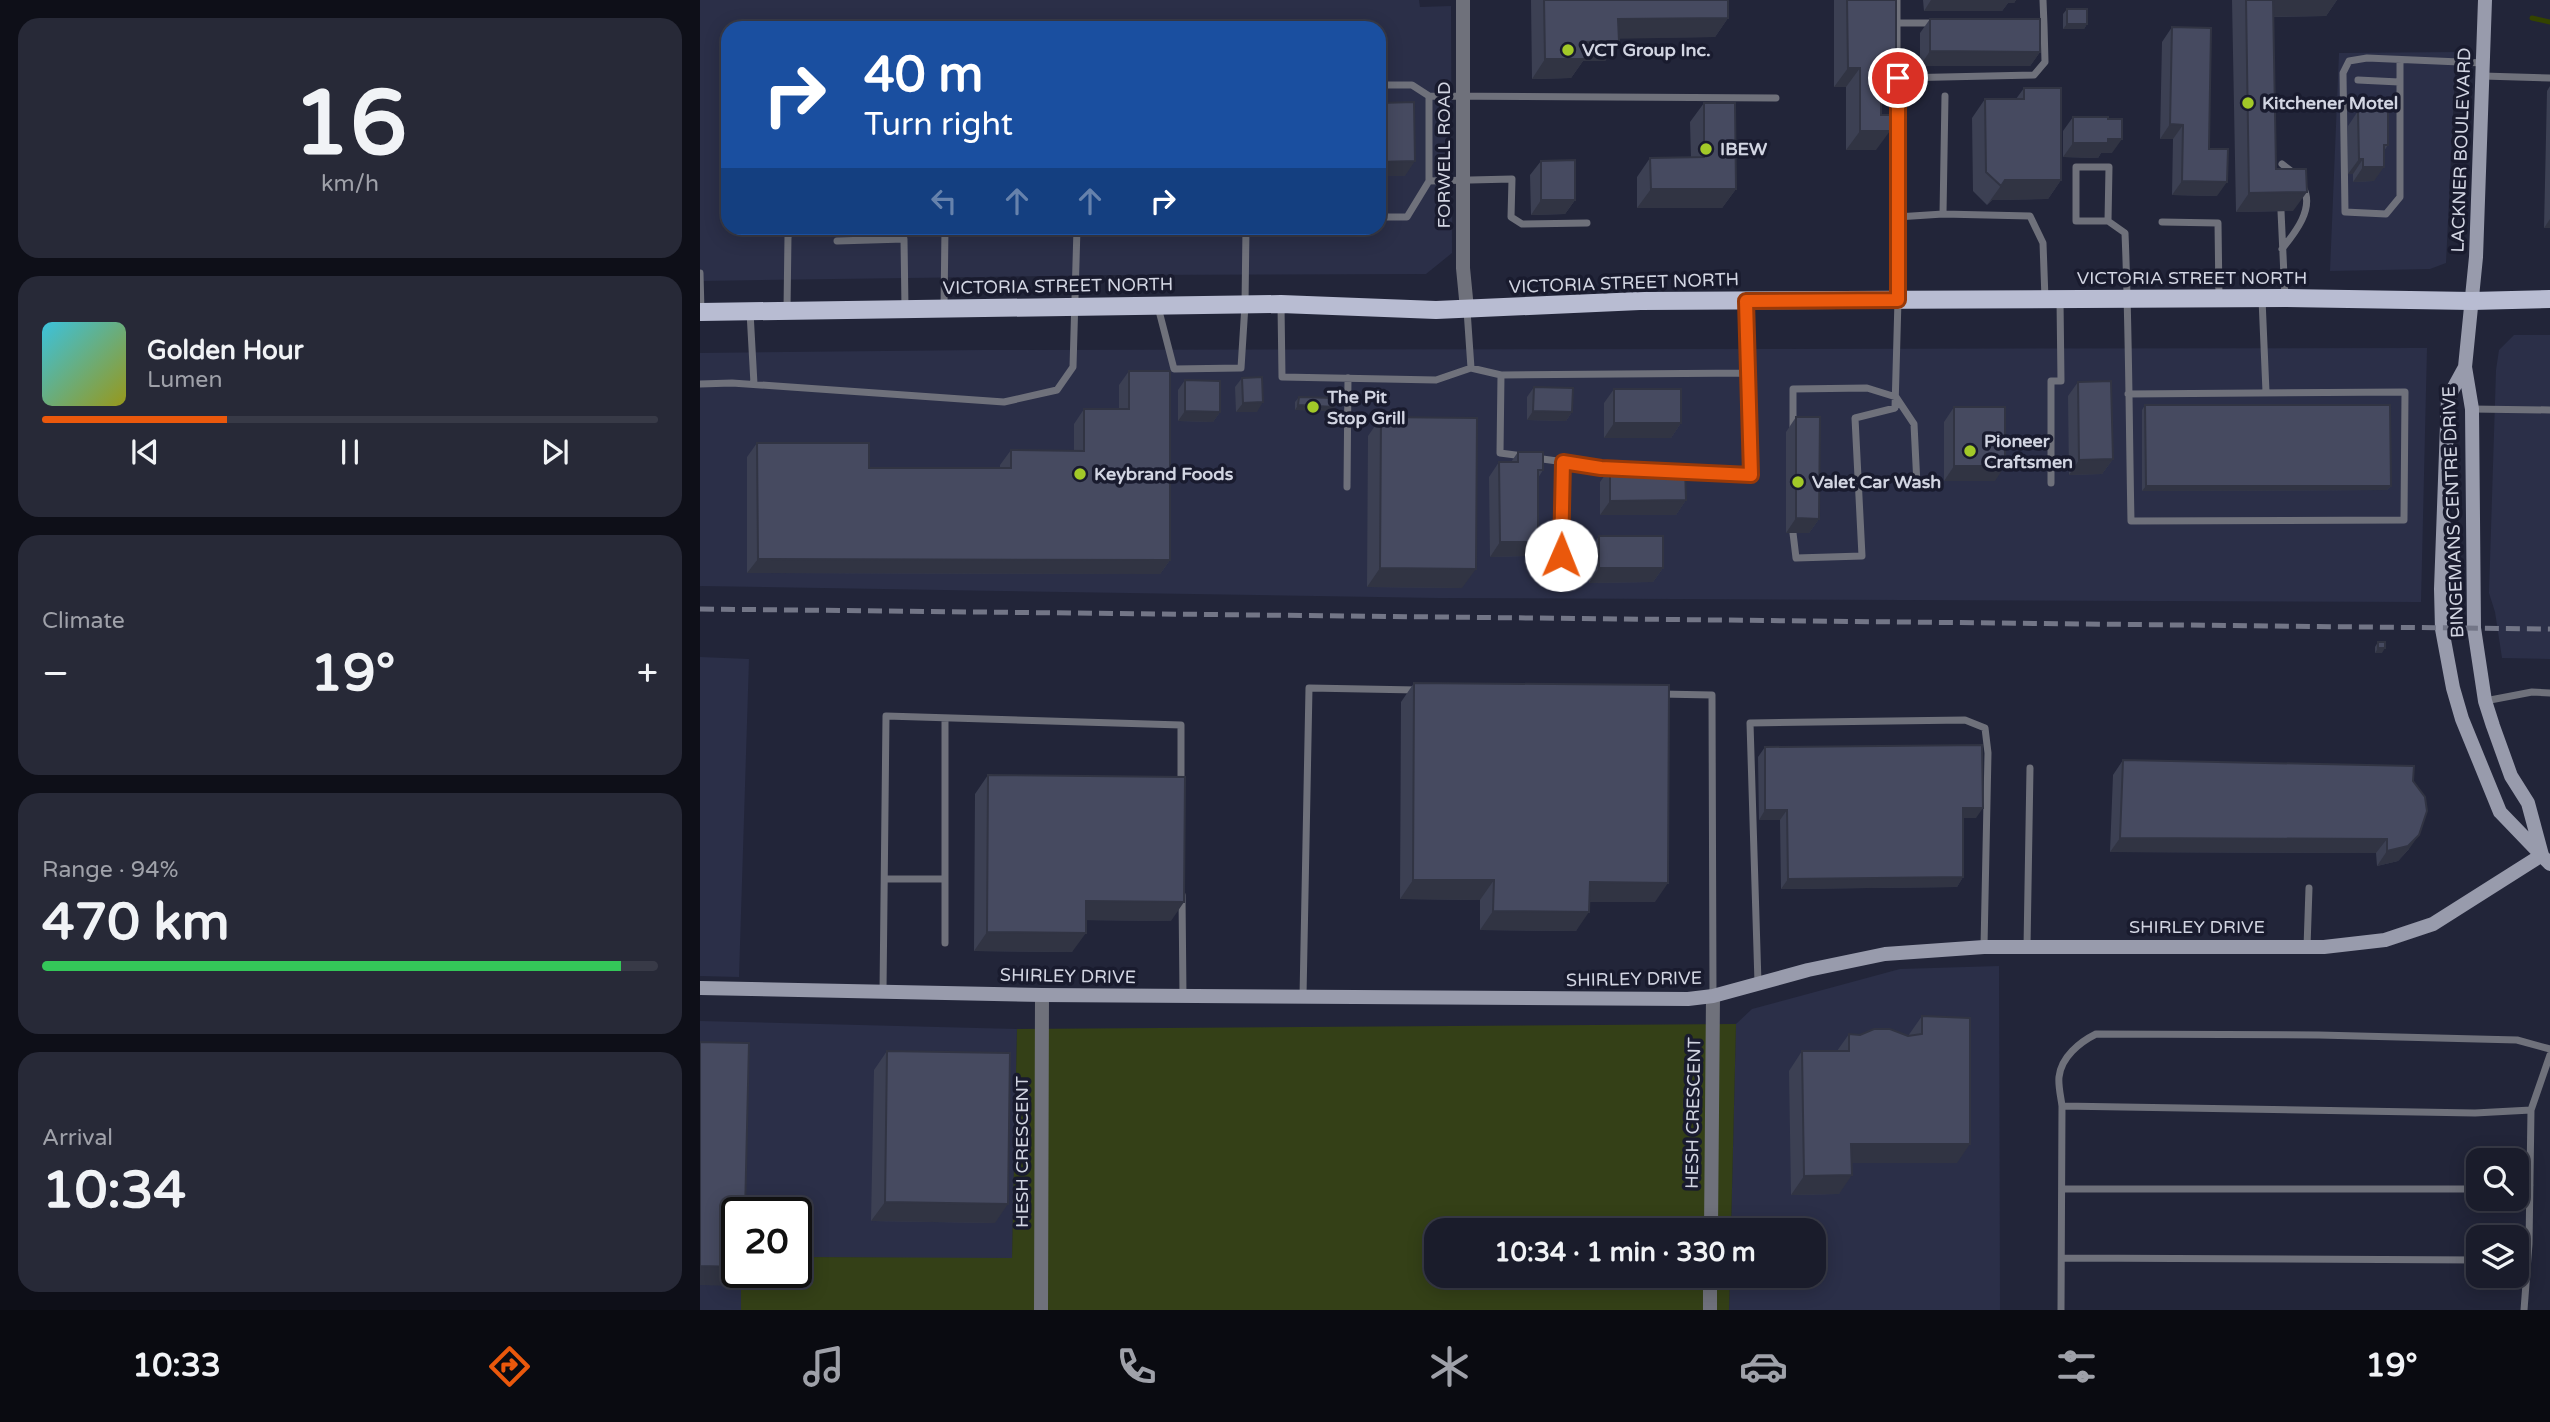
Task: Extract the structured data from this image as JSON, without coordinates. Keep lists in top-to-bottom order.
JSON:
{
  "streets": {
    "main road": ["VICTORIA STREET NORTH"],
    "street": [
      "LACKNER BOULEVARD",
      "FORWELL ROAD",
      "BINGEMANS CENTRE DRIVE",
      "SHIRLEY DRIVE",
      "HESH CRESCENT"
    ]
  },
  "crossings": [
    ["LACKNER BOULEVARD", "VICTORIA STREET NORTH"],
    ["LACKNER BOULEVARD", "BINGEMANS CENTRE DRIVE"],
    ["FORWELL ROAD", "VICTORIA STREET NORTH"],
    ["VICTORIA STREET NORTH", "BINGEMANS CENTRE DRIVE"],
    ["BINGEMANS CENTRE DRIVE", "SHIRLEY DRIVE"],
    ["SHIRLEY DRIVE", "HESH CRESCENT"]
  ],
  "places": [
    "VCT Group Inc.",
    "Kitchener Motel",
    "IBEW",
    "The Pit Stop Grill",
    "Pioneer Craftsmen",
    "Keybrand Foods",
    "Valet Car Wash"
  ],
  "page": {
    "tile": [
      ["16", "km/h"],
      "Climate",
      ["Range · 94%", "470 km"],
      ["Arrival", "10:34"]
    ],
    "turn": ["40 m", "Turn right"],
    "song": ["Golden Hour", "Lumen"],
    "heat": ["−", "19°", "+"],
    "limit": "20",
    "trip": "10:34 · 1 min · 330 m",
    "tabs": ["10:33", "19°"]
  }
}
